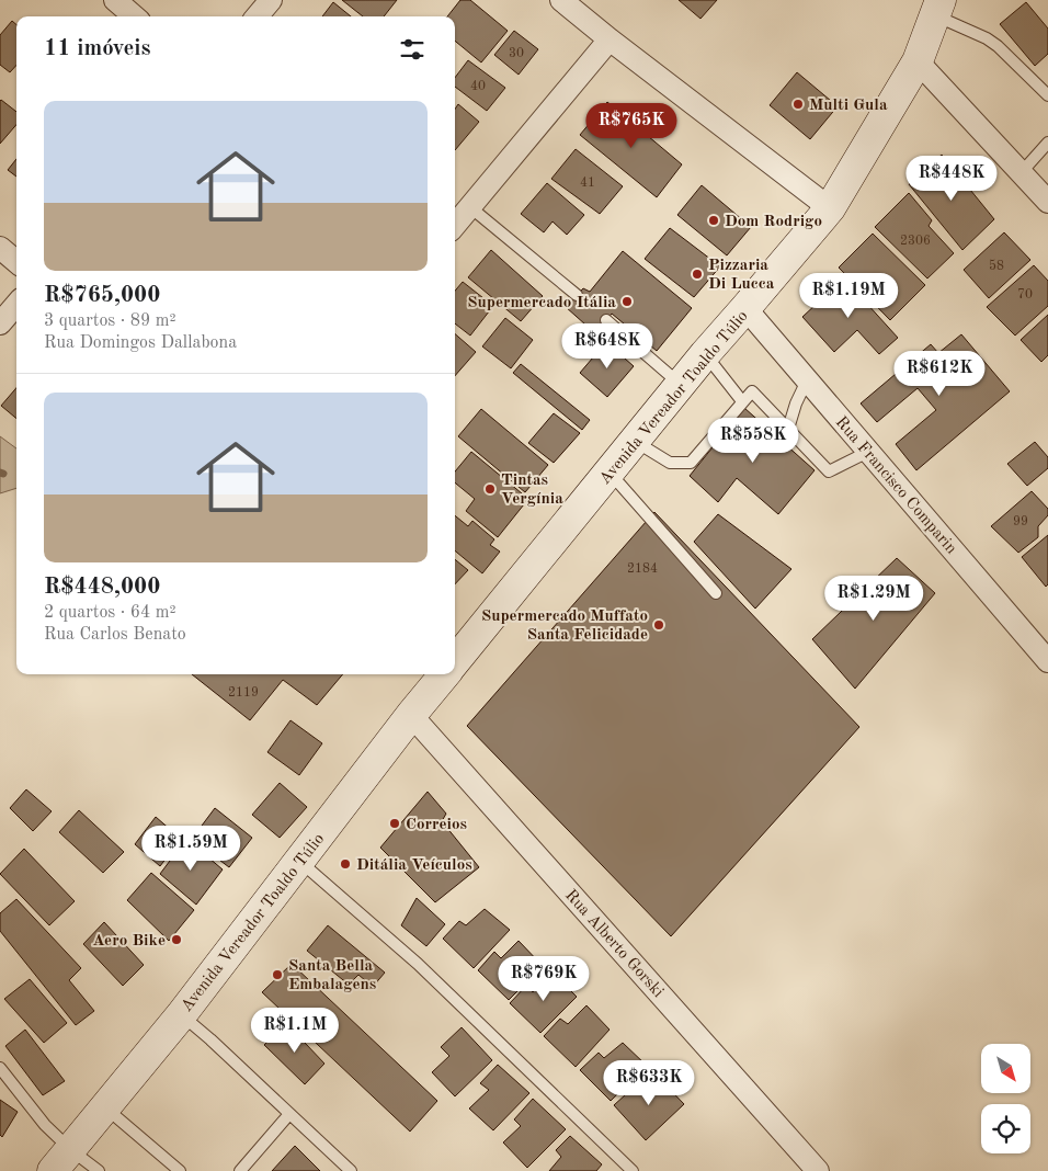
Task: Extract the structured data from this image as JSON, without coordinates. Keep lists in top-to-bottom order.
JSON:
{
  "streets": {
    "main road": ["Avenida Vereador Toaldo Túlio"],
    "street": ["Rua Francisco Comparin", "Rua Alberto Gorski"]
  },
  "crossings": [
    ["Avenida Vereador Toaldo Túlio", "Rua Francisco Comparin"],
    ["Avenida Vereador Toaldo Túlio", "Rua Alberto Gorski"]
  ],
  "places": [
    "Multi Gula",
    "Dom Rodrigo",
    "Pizzaria Di Lucca",
    "Supermercado Itália",
    "Tintas Vergínia",
    "Supermercado Muffato Santa Felicidade",
    "Correios",
    "Ditália Veículos",
    "Aero Bike",
    "Santa Bella Embalagens"
  ],
  "house_numbers": [
    "30",
    "40",
    "41",
    "2306",
    "58",
    "70",
    "99",
    "2184",
    "2119"
  ],
  "north": "bottom right",
  "page": {
    "heading": "11 imóveis",
    "list": [
      {
        "name": "R$765,000",
        "note": "3 quartos · 89 m² · Rua Domingos Dallabona"
      },
      {
        "name": "R$448,000",
        "note": "2 quartos · 64 m² · Rua Carlos Benato"
      }
    ],
    "price": [
      "R$765K",
      "R$448K",
      "R$1.19M",
      "R$648K",
      "R$612K",
      "R$558K",
      "R$1.29M",
      "R$1.59M",
      "R$769K",
      "R$1.1M",
      "R$633K"
    ]
  }
}
